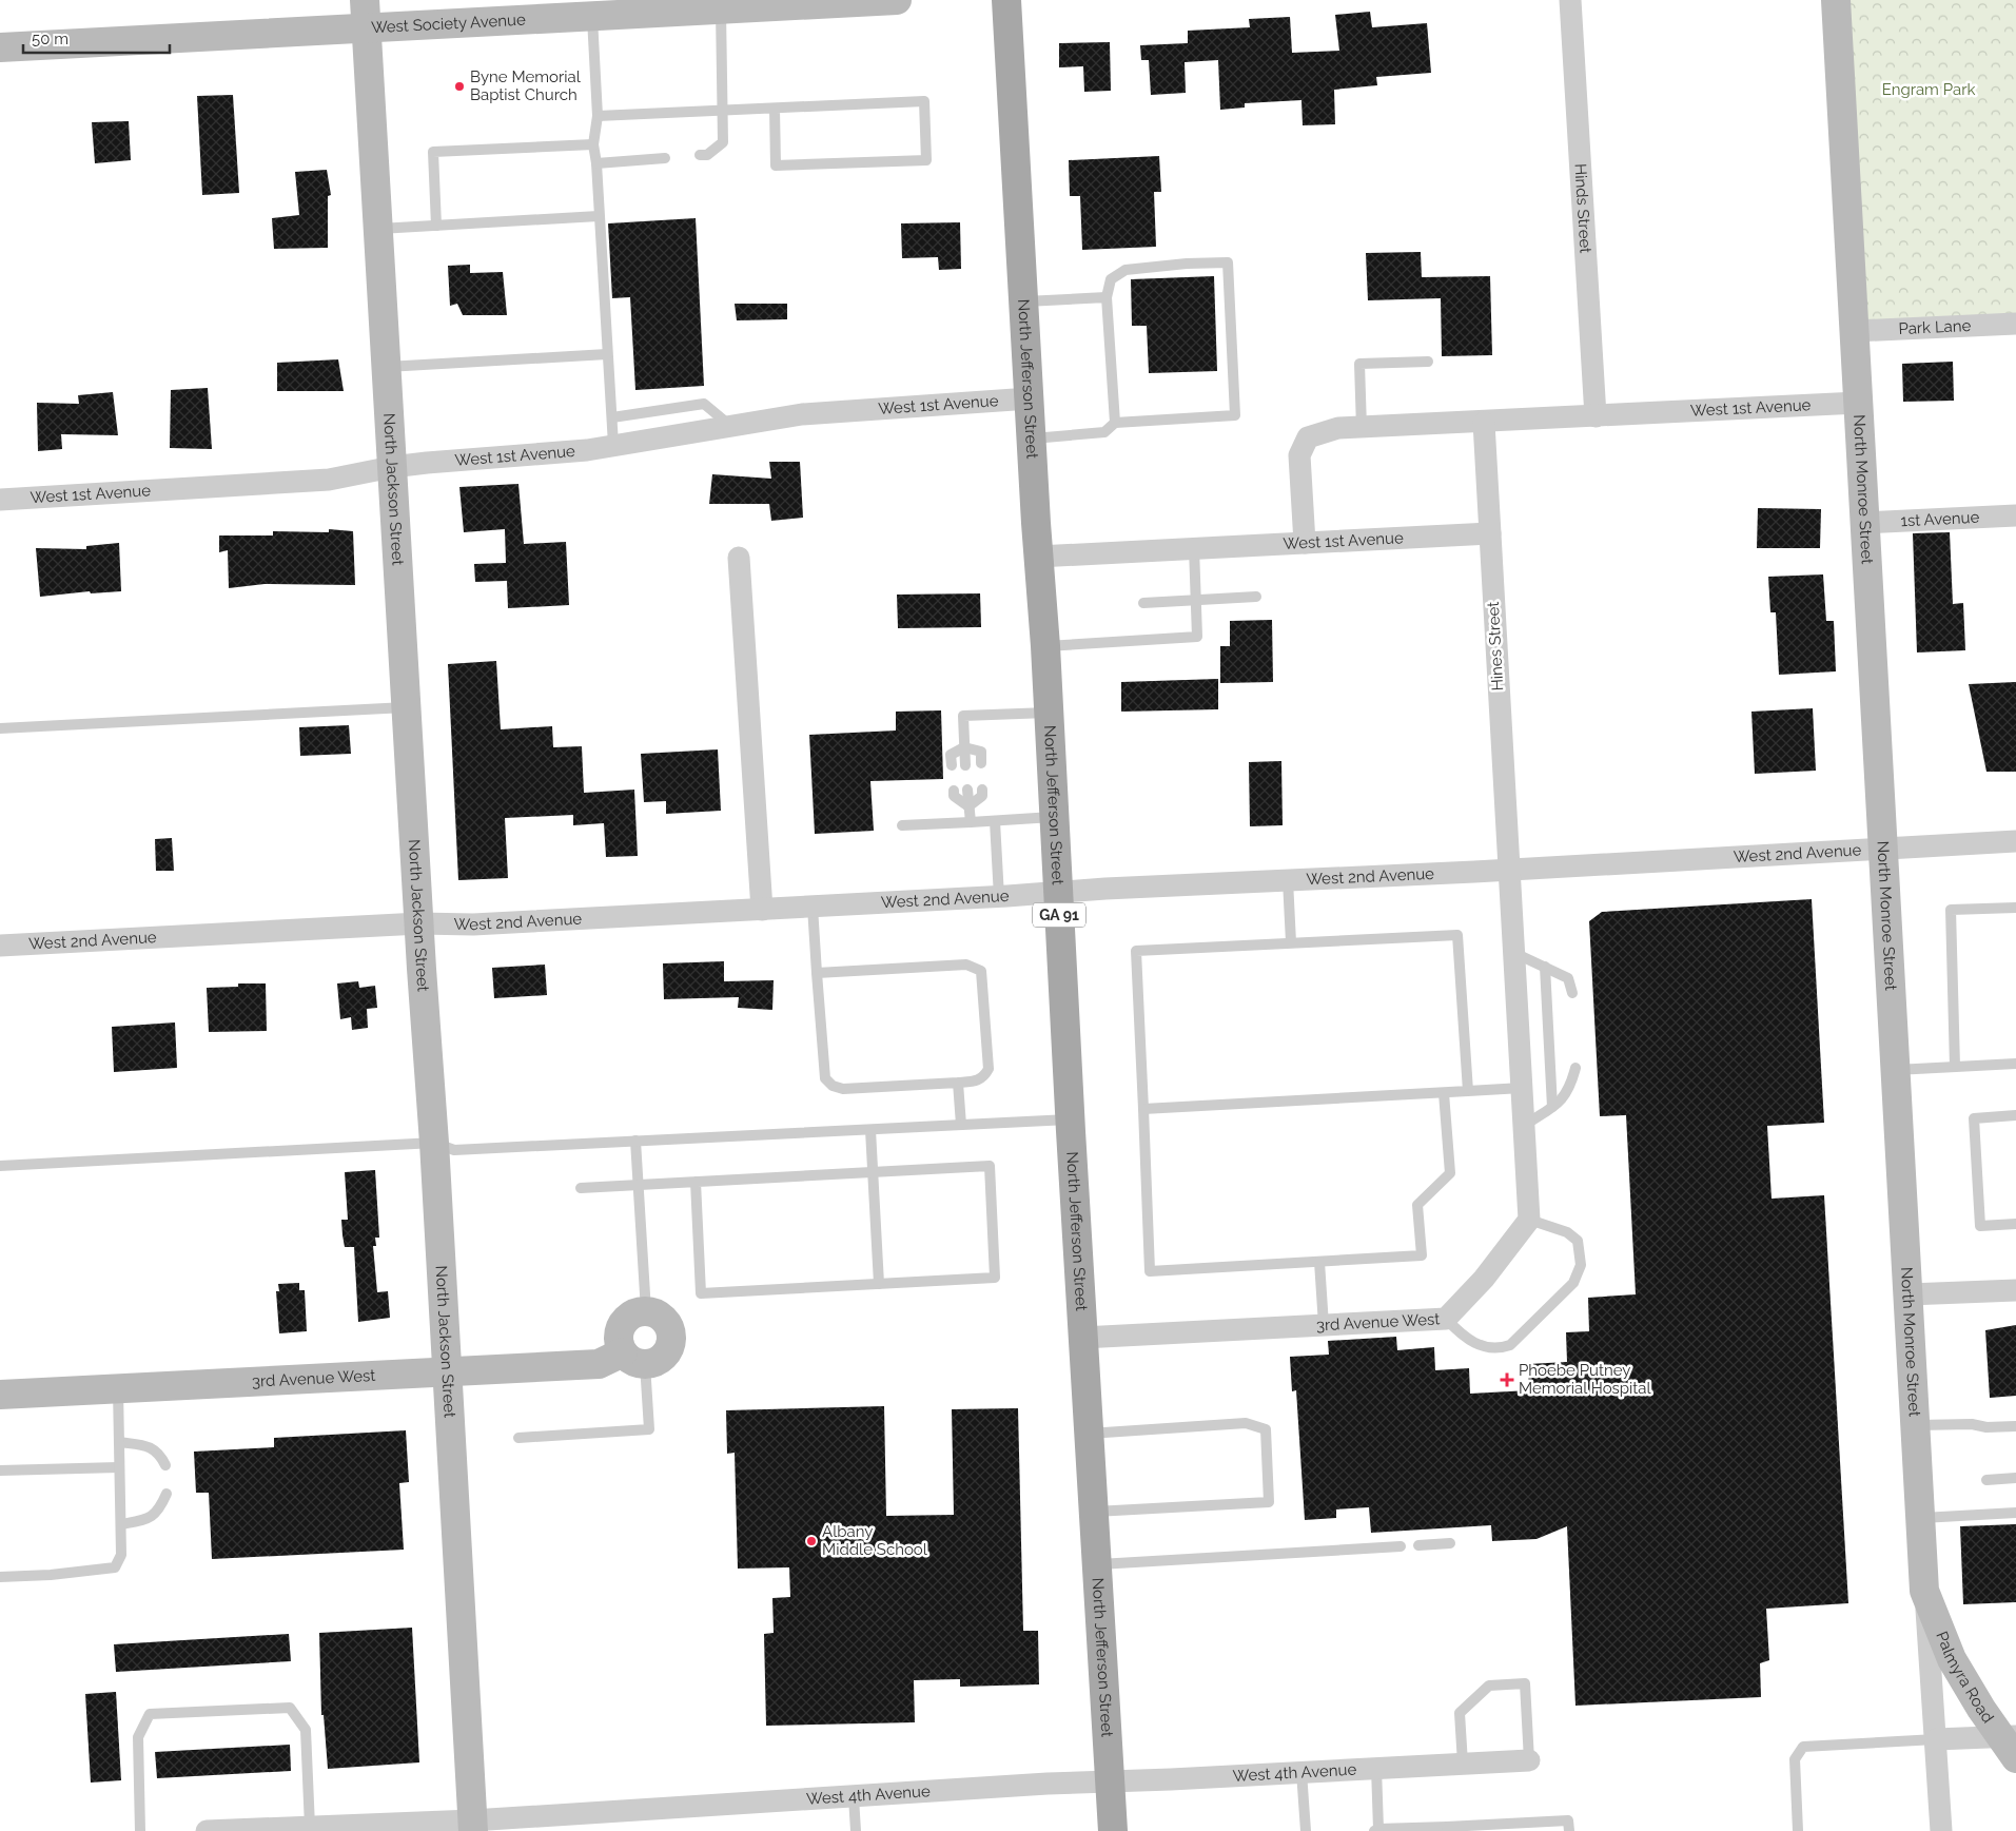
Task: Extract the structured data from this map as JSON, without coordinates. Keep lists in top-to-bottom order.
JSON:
{
  "streets": {
    "main road": ["North Jefferson Street", "GA 91"],
    "street": [
      "West Society Avenue",
      "Hinds Street",
      "Park Lane",
      "West 1st Avenue",
      "North Jackson Street",
      "North Monroe Street",
      "1st Avenue",
      "Hines Street",
      "West 2nd Avenue",
      "3rd Avenue West",
      "Palmyra Road",
      "West 4th Avenue"
    ]
  },
  "crossings": [
    ["West Society Avenue", "North Jackson Street"],
    ["Hinds Street", "West 1st Avenue"],
    ["Park Lane", "North Monroe Street"],
    ["North Jefferson Street", "West 1st Avenue"],
    ["North Jefferson Street", "West 2nd Avenue"],
    ["North Jefferson Street", "3rd Avenue West"],
    ["North Jefferson Street", "West 4th Avenue"],
    ["West 1st Avenue", "North Jackson Street"],
    ["West 1st Avenue", "North Monroe Street"],
    ["West 1st Avenue", "Hines Street"],
    ["North Jackson Street", "West 2nd Avenue"],
    ["North Jackson Street", "3rd Avenue West"],
    ["North Jackson Street", "West 4th Avenue"],
    ["North Monroe Street", "1st Avenue"],
    ["North Monroe Street", "West 2nd Avenue"],
    ["North Monroe Street", "Palmyra Road"],
    ["Hines Street", "West 2nd Avenue"]
  ],
  "parks": ["Engram Park"],
  "places": {
    "other": ["Byne Memorial Baptist Church", "Albany Middle School"],
    "health": ["Phoebe Putney Memorial Hospital"]
  },
  "scale_bar": "50 m"
}
